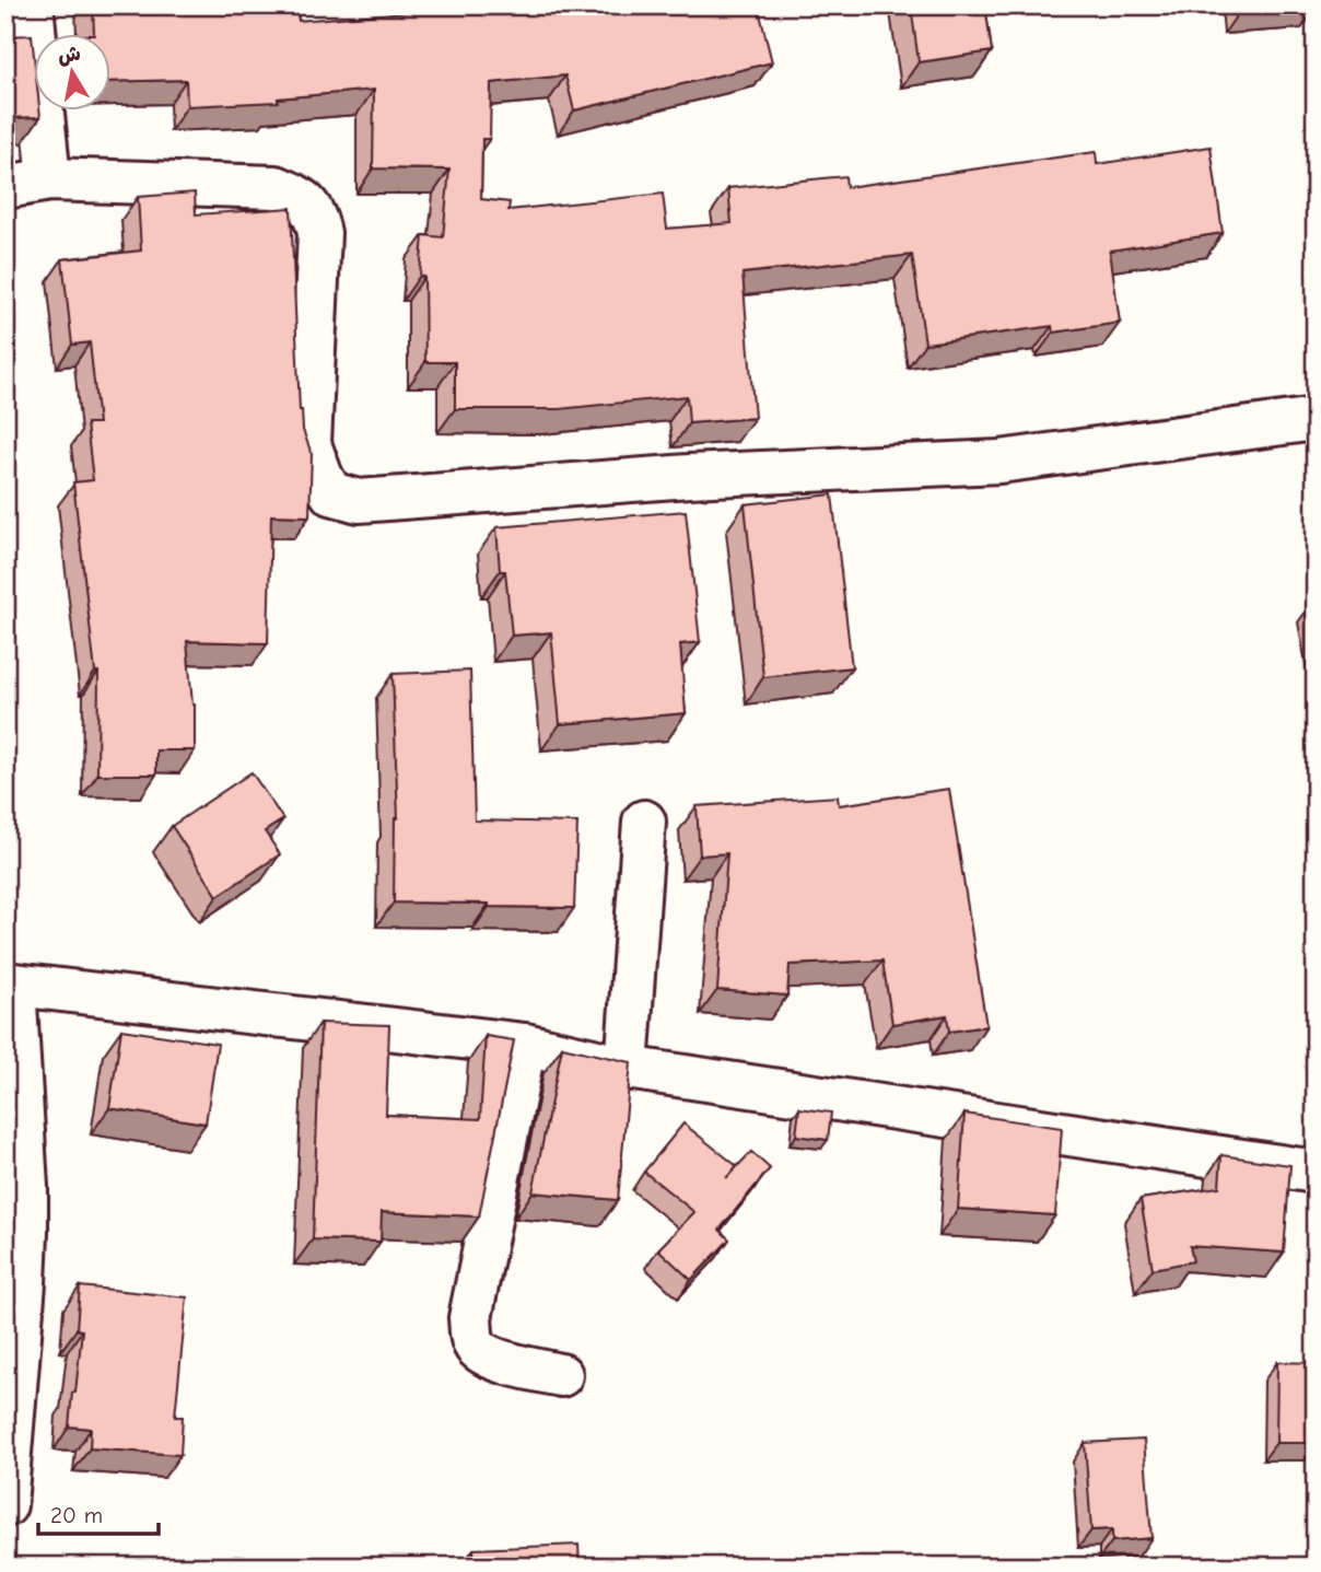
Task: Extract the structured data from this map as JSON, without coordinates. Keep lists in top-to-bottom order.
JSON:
{
  "scale_bar": "20 m",
  "north": "top"
}
